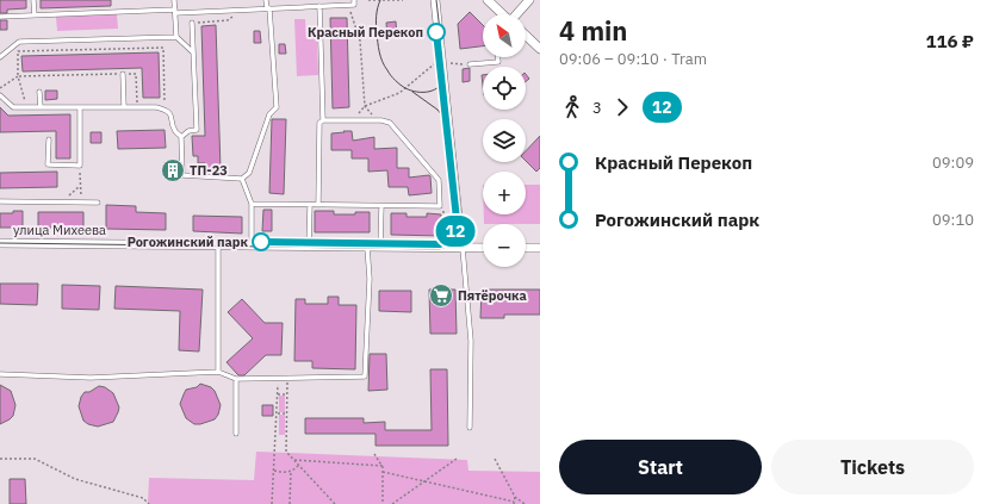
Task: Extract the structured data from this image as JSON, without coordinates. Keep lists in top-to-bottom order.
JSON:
{
  "streets": {
    "street": ["улица Михеева"]
  },
  "places": {
    "other": ["Красный Перекоп", "Рогожинский парк"],
    "building": ["ТП-23"],
    "supermarket": ["Пятёрочка"]
  },
  "lines": ["tram line 12"],
  "north": "top left",
  "page": {
    "on_map": "12",
    "heading": ["4 min", "09:06 – 09:10 · Tram", "116 ₽"],
    "map_buttons": ["+", "−"],
    "legs": ["3", "12"],
    "list": [
      {
        "name": "Красный Перекоп",
        "value": "09:09"
      },
      {
        "name": "Рогожинский парк",
        "value": "09:10"
      }
    ],
    "buttons": ["Start", "Tickets"]
  }
}
